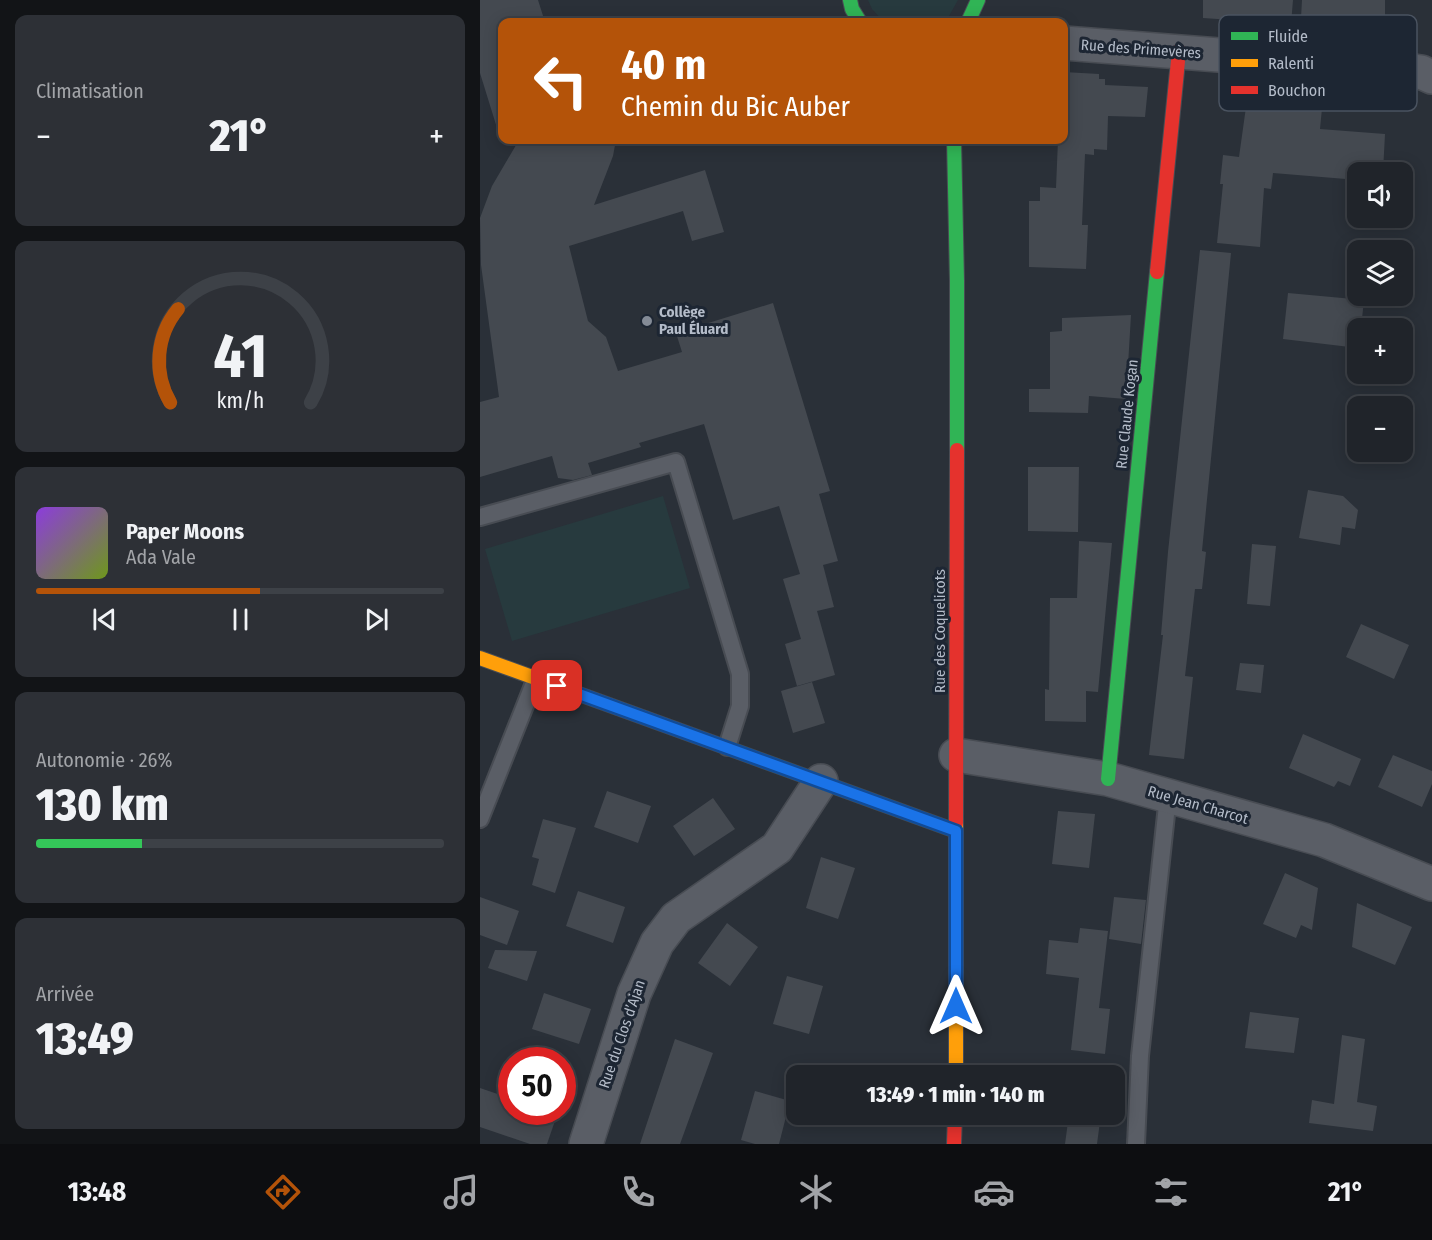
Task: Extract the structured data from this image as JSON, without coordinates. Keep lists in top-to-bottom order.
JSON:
{
  "streets": {
    "street": [
      "Rue des Primevères",
      "Rue Claude Kogan",
      "Rue des Coquelicots",
      "Rue Jean Charcot",
      "Rue du Clos d’Ajan"
    ]
  },
  "crossings": [
    ["Rue des Primevères", "Rue Claude Kogan"],
    ["Rue Claude Kogan", "Rue Jean Charcot"],
    ["Rue des Coquelicots", "Rue Jean Charcot"]
  ],
  "places": ["Collège Paul Éluard"],
  "legend": ["Fluide", "Ralenti", "Bouchon"],
  "page": {
    "tile": [
      "Climatisation",
      ["Autonomie · 26%", "130 km"],
      ["Arrivée", "13:49"]
    ],
    "turn": ["40 m", "Chemin du Bic Auber"],
    "heat": ["−", "21°", "+"],
    "map_buttons": ["+", "−"],
    "song": ["Paper Moons", "Ada Vale"],
    "limit": "50",
    "trip": "13:49 · 1 min · 140 m",
    "tabs": ["13:48", "21°"],
    "gauge": ["41", "km/h"]
  }
}
